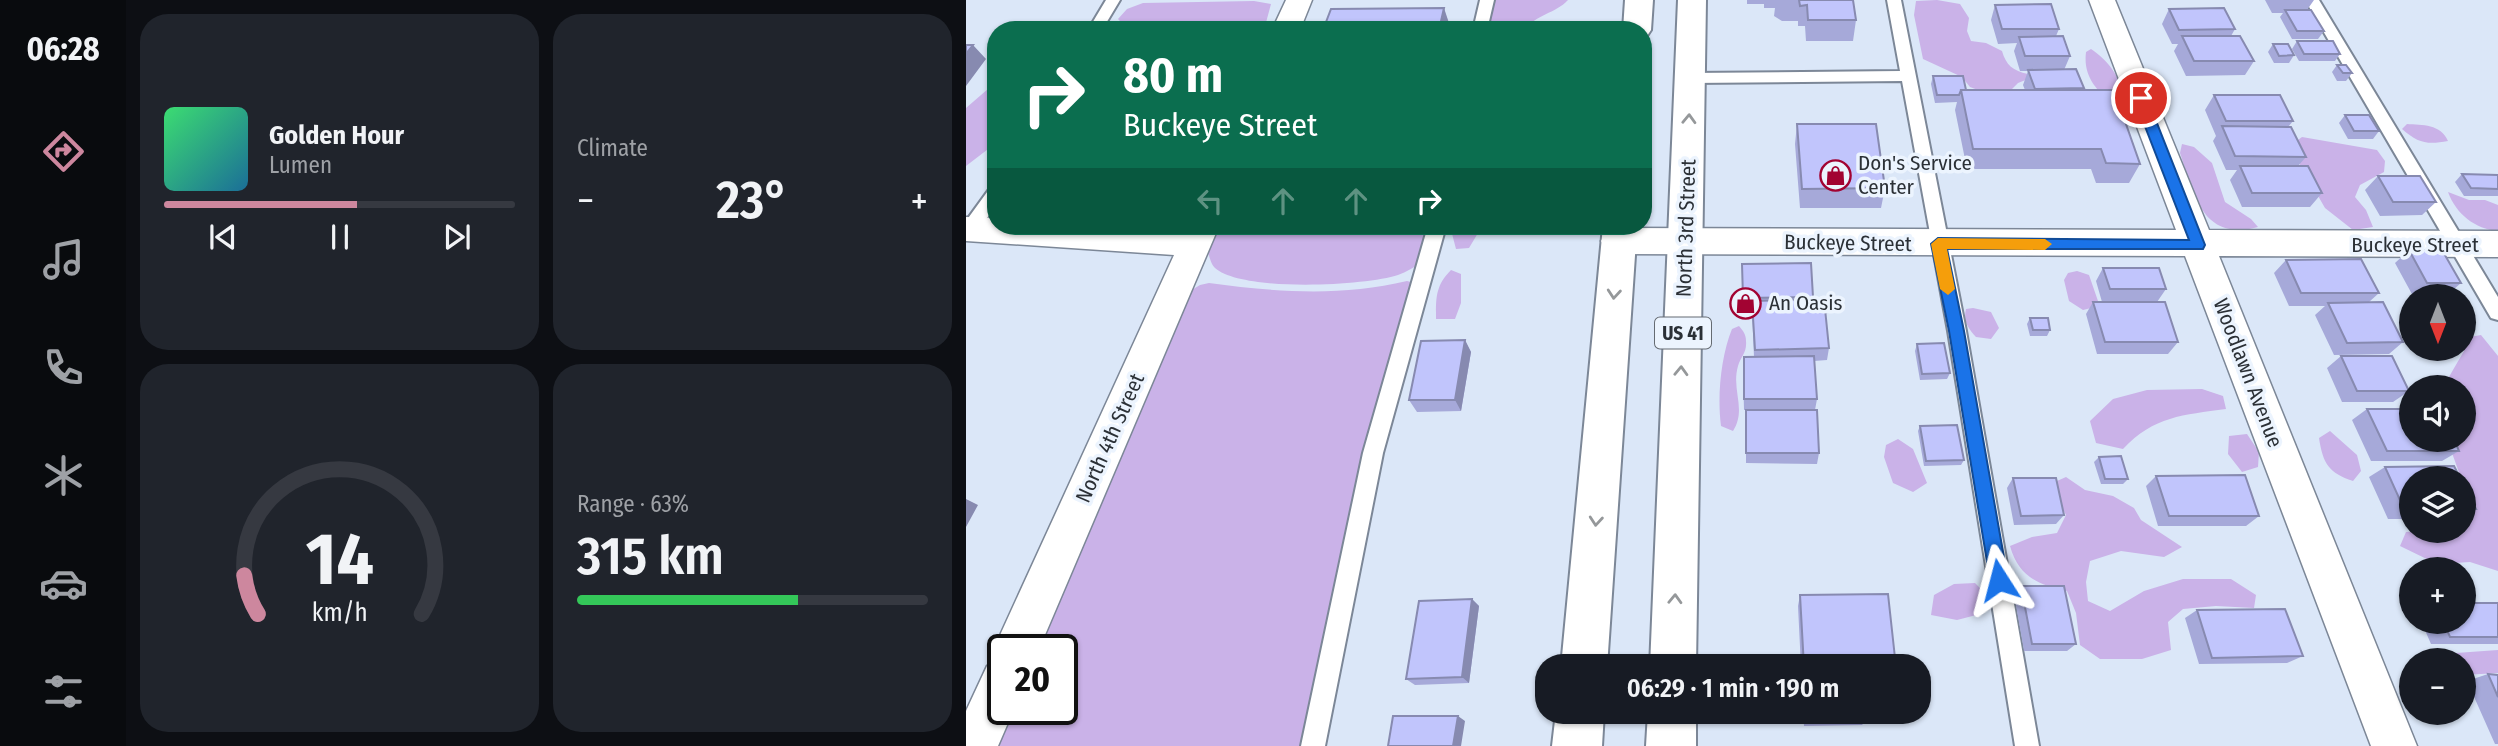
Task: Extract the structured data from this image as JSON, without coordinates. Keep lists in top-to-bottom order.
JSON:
{
  "streets": {
    "highway": ["North 3rd Street", "US 41"],
    "street": ["Buckeye Street", "Woodlawn Avenue", "North 4th Street"]
  },
  "crossings": [
    ["North 3rd Street", "Buckeye Street"],
    ["Buckeye Street", "Woodlawn Avenue"]
  ],
  "places": {
    "shop": ["Don's Service Center", "An Oasis"]
  },
  "north": "bottom",
  "page": {
    "tabs": "06:28",
    "tile": [
      "Climate",
      ["Range · 63%", "315 km"]
    ],
    "turn": ["80 m", "Buckeye Street"],
    "song": ["Golden Hour", "Lumen"],
    "heat": ["−", "23°", "+"],
    "map_buttons": ["+", "−"],
    "limit": "20",
    "trip": "06:29 · 1 min · 190 m",
    "gauge": ["14", "km/h"]
  }
}
